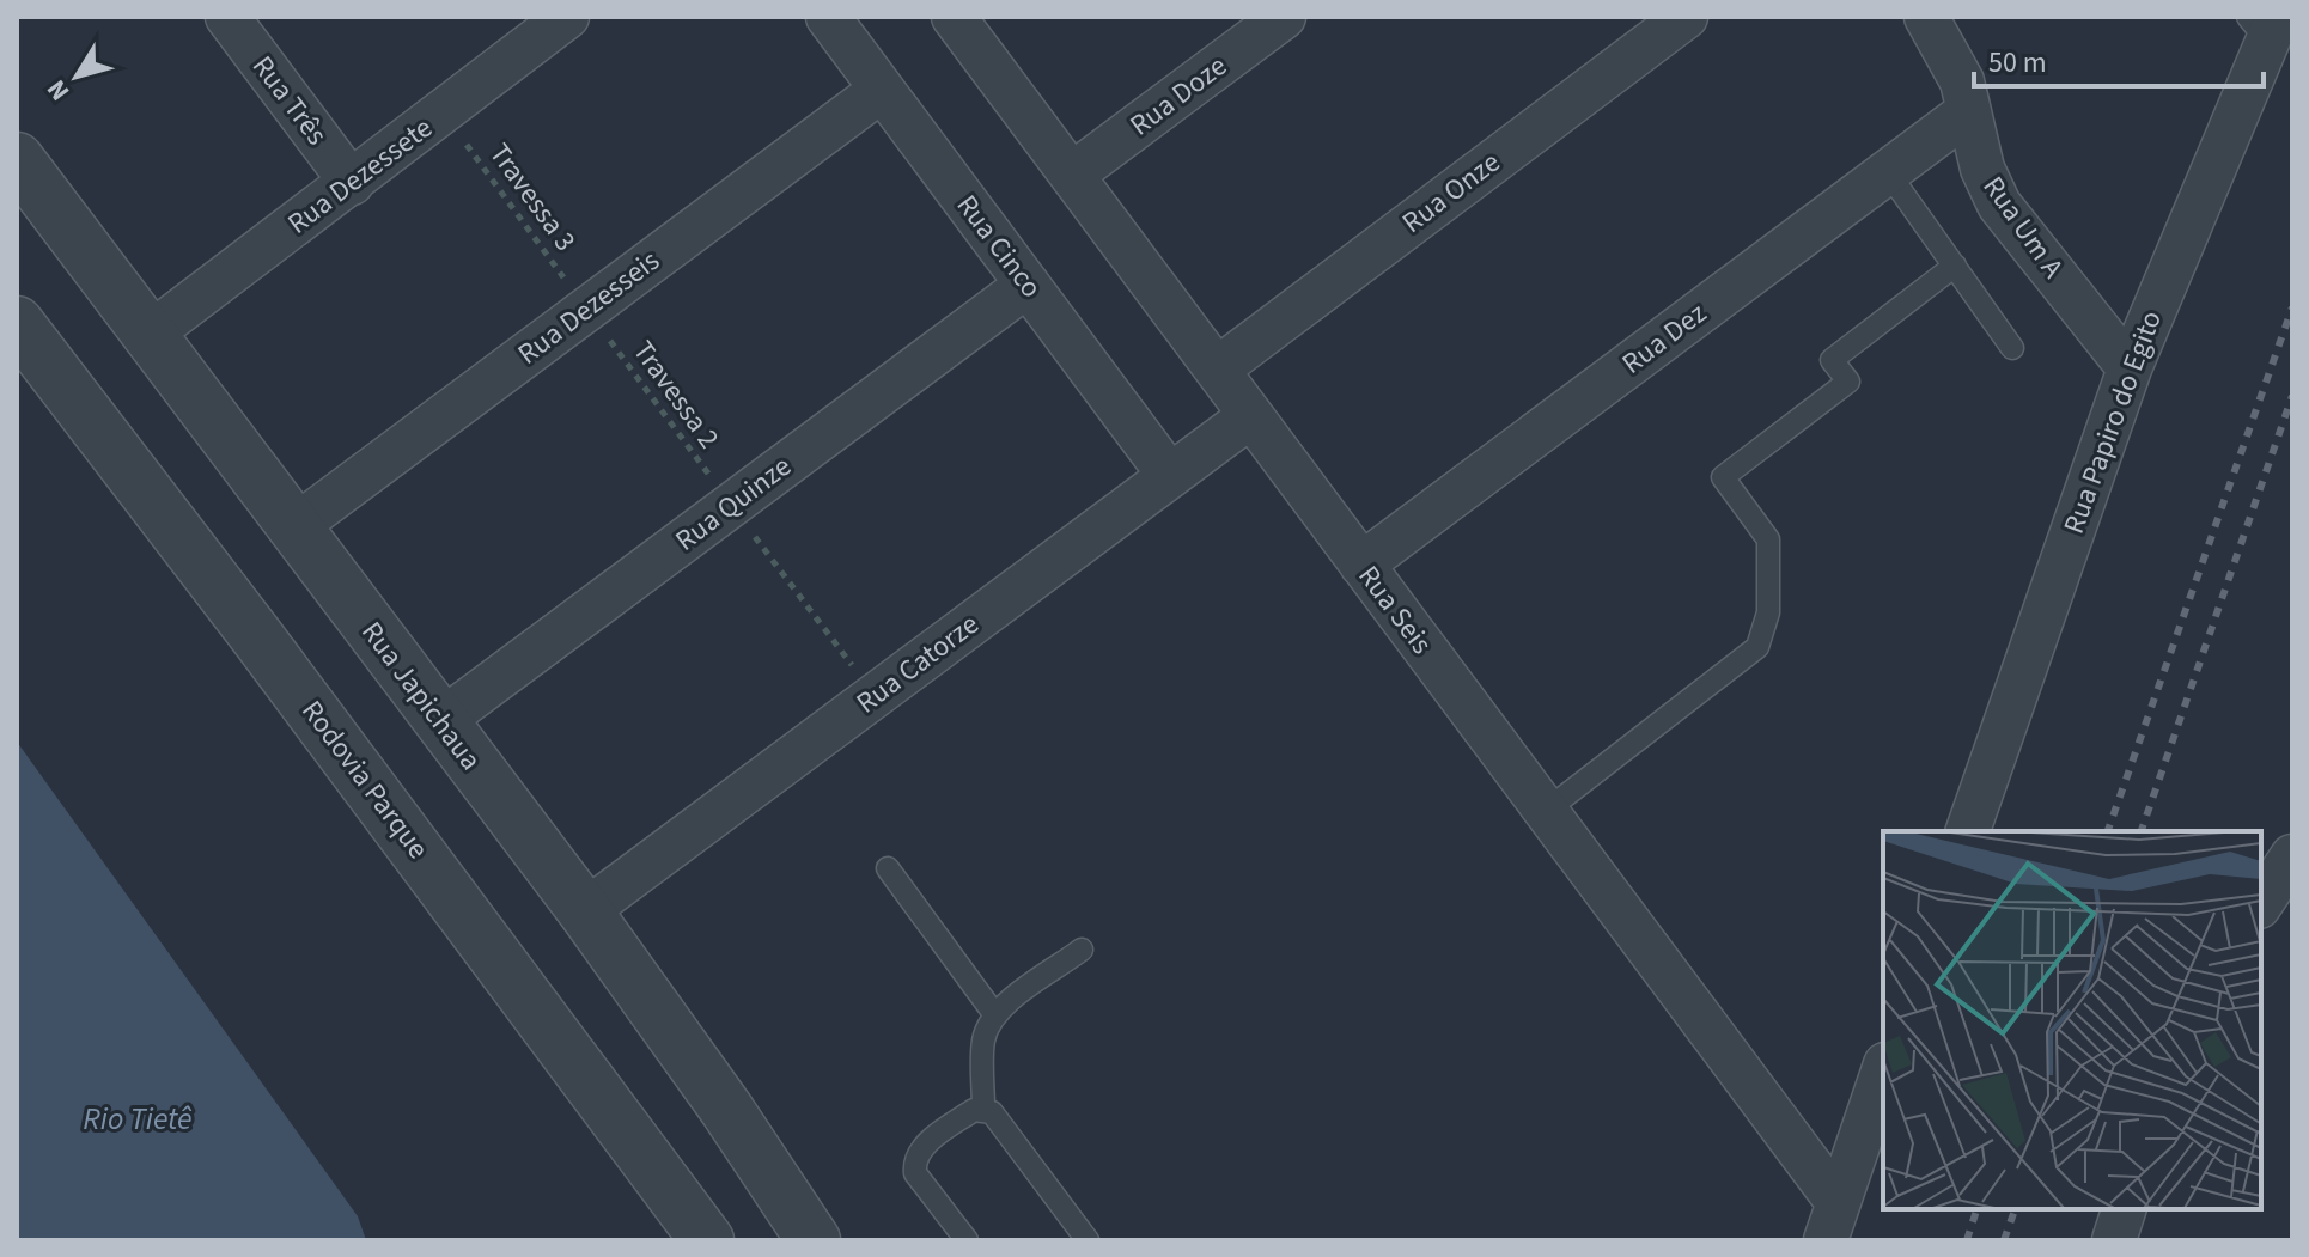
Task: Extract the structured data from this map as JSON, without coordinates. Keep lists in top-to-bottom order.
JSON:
{
  "streets": {
    "street": [
      "Rua Doze",
      "Rua Três",
      "Rua Dezessete",
      "Rua Onze",
      "Rua Um A",
      "Rua Cinco",
      "Rua Dezesseis",
      "Rua Dez",
      "Rua Papiro do Egito",
      "Rua Quinze",
      "Rua Seis",
      "Rua Catorze",
      "Rua Japichaua",
      "Rodovia Parque"
    ],
    "path": ["Travessa 3", "Travessa 2"]
  },
  "crossings": [
    ["Rua Doze", "Rua Seis"],
    ["Rua Três", "Rua Dezessete"],
    ["Rua Dezessete", "Travessa 3"],
    ["Rua Dezessete", "Rua Japichaua"],
    ["Rua Onze", "Rua Seis"],
    ["Travessa 3", "Rua Dezesseis"],
    ["Travessa 3", "Travessa 2"],
    ["Rua Um A", "Rua Dez"],
    ["Rua Um A", "Rua Papiro do Egito"],
    ["Rua Cinco", "Rua Dezesseis"],
    ["Rua Cinco", "Rua Quinze"],
    ["Rua Cinco", "Rua Catorze"],
    ["Rua Dezesseis", "Travessa 2"],
    ["Rua Dezesseis", "Rua Japichaua"],
    ["Rua Dez", "Rua Seis"],
    ["Travessa 2", "Rua Quinze"],
    ["Travessa 2", "Rua Catorze"],
    ["Rua Quinze", "Rua Japichaua"],
    ["Rua Seis", "Rua Catorze"],
    ["Rua Catorze", "Rua Japichaua"]
  ],
  "water": ["Rio Tietê"],
  "scale_bar": "50 m",
  "north": "bottom left"
}
